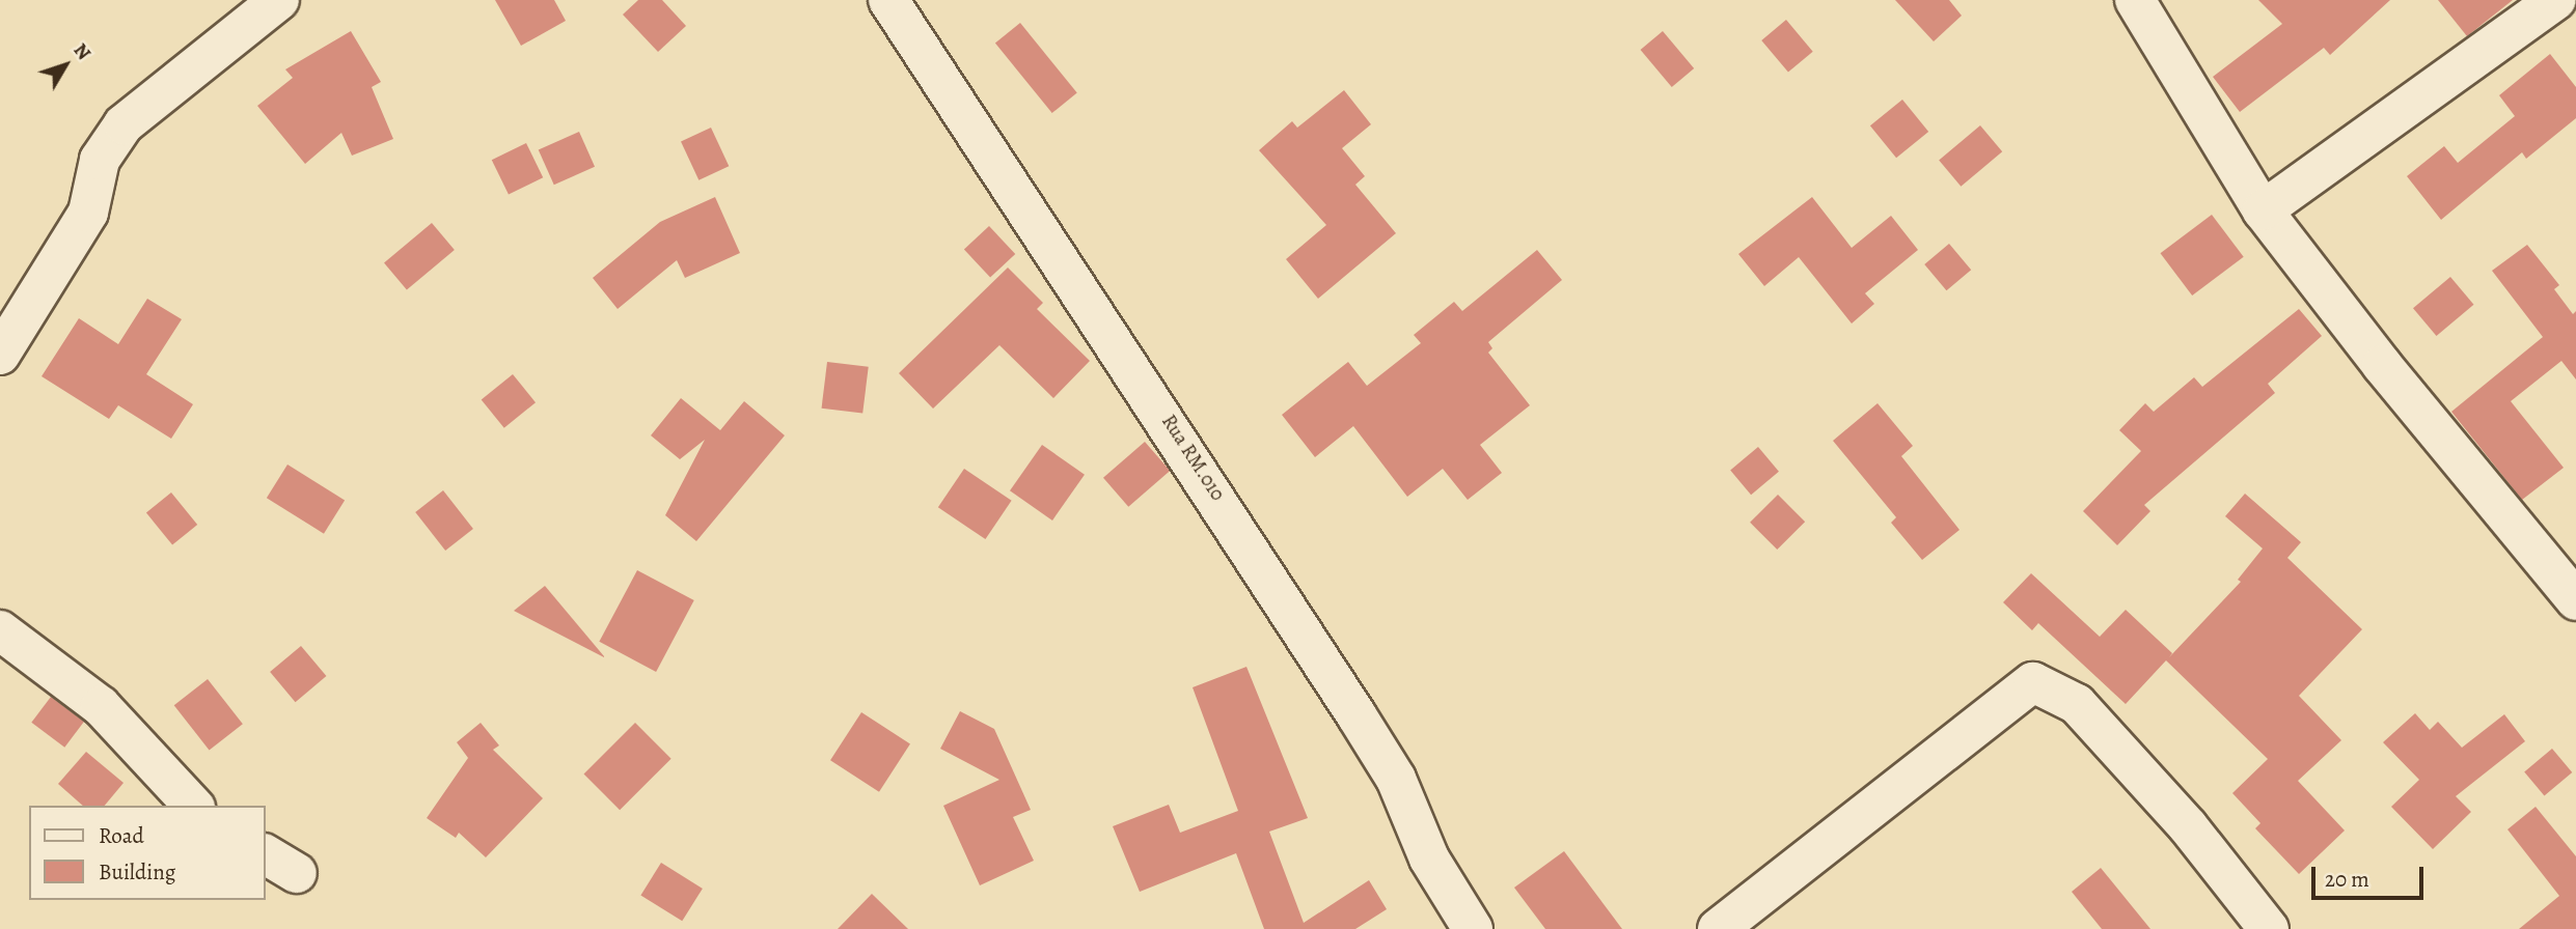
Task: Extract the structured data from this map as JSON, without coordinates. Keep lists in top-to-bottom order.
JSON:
{
  "streets": {
    "street": ["Rua RM.010"]
  },
  "legend": ["Road", "Building"],
  "scale_bar": "20 m",
  "north": "top right"
}
